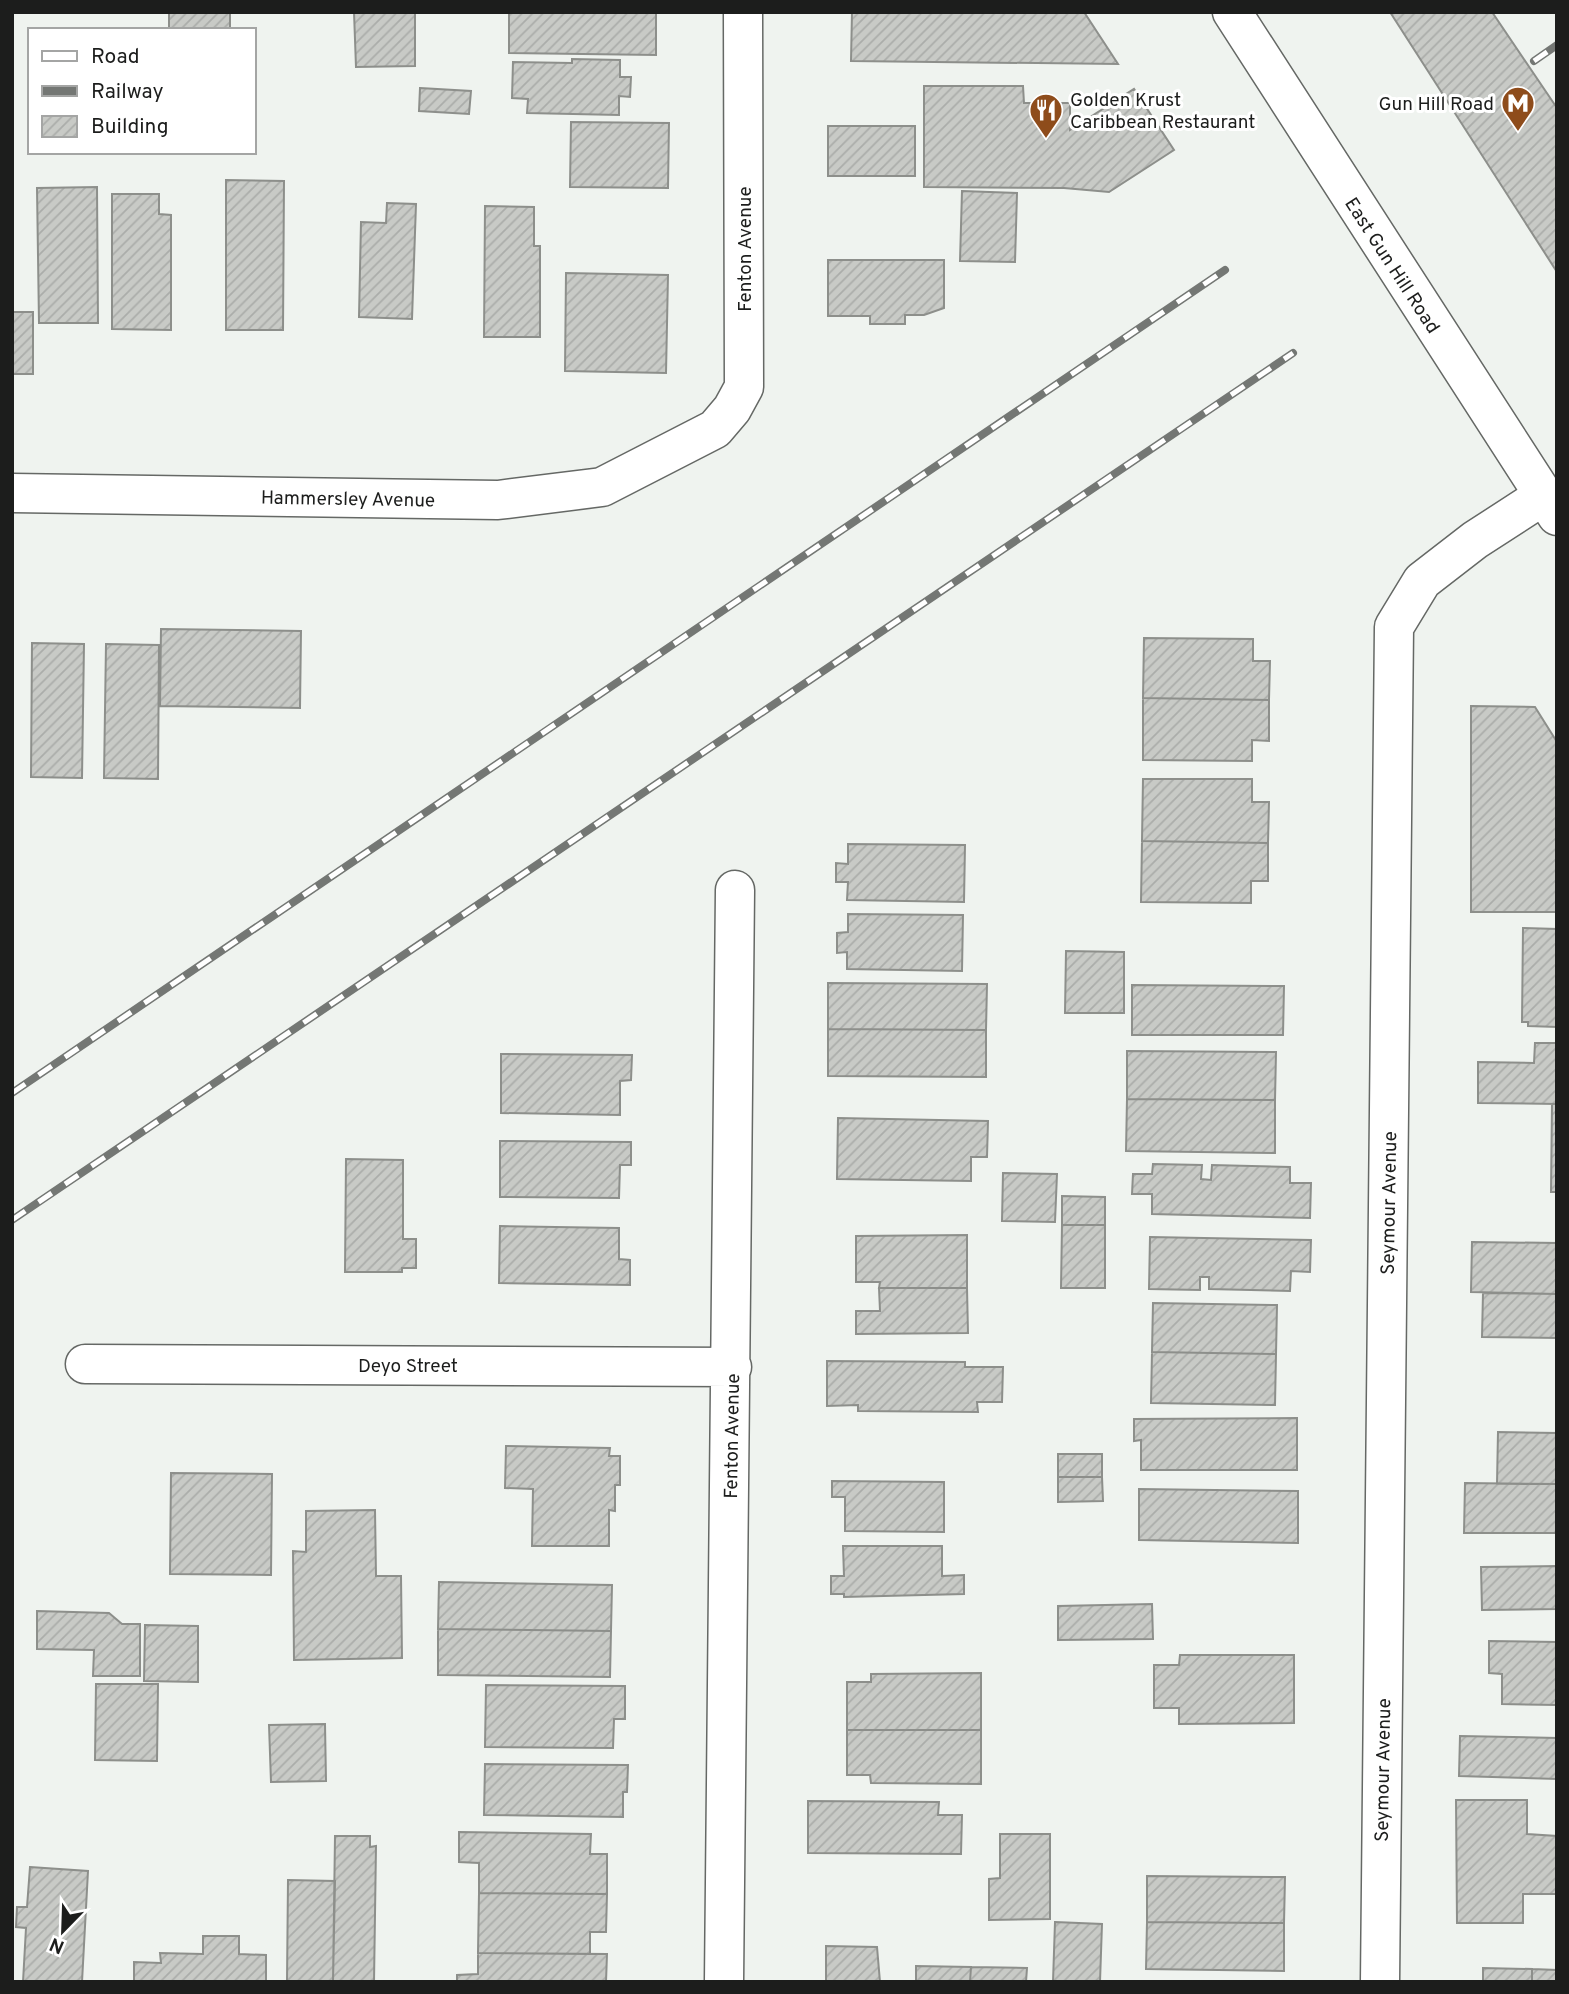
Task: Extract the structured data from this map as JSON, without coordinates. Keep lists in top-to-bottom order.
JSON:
{
  "streets": {
    "street": [
      "Fenton Avenue",
      "East Gun Hill Road",
      "Hammersley Avenue",
      "Seymour Avenue",
      "Deyo Street"
    ]
  },
  "crossings": [
    ["Fenton Avenue", "Hammersley Avenue"],
    ["Fenton Avenue", "Deyo Street"],
    ["East Gun Hill Road", "Seymour Avenue"]
  ],
  "places": {
    "metro station": ["Gun Hill Road"],
    "restaurant": ["Golden Krust Caribbean Restaurant"]
  },
  "legend": ["Road", "Railway", "Building"],
  "north": "bottom left"
}
